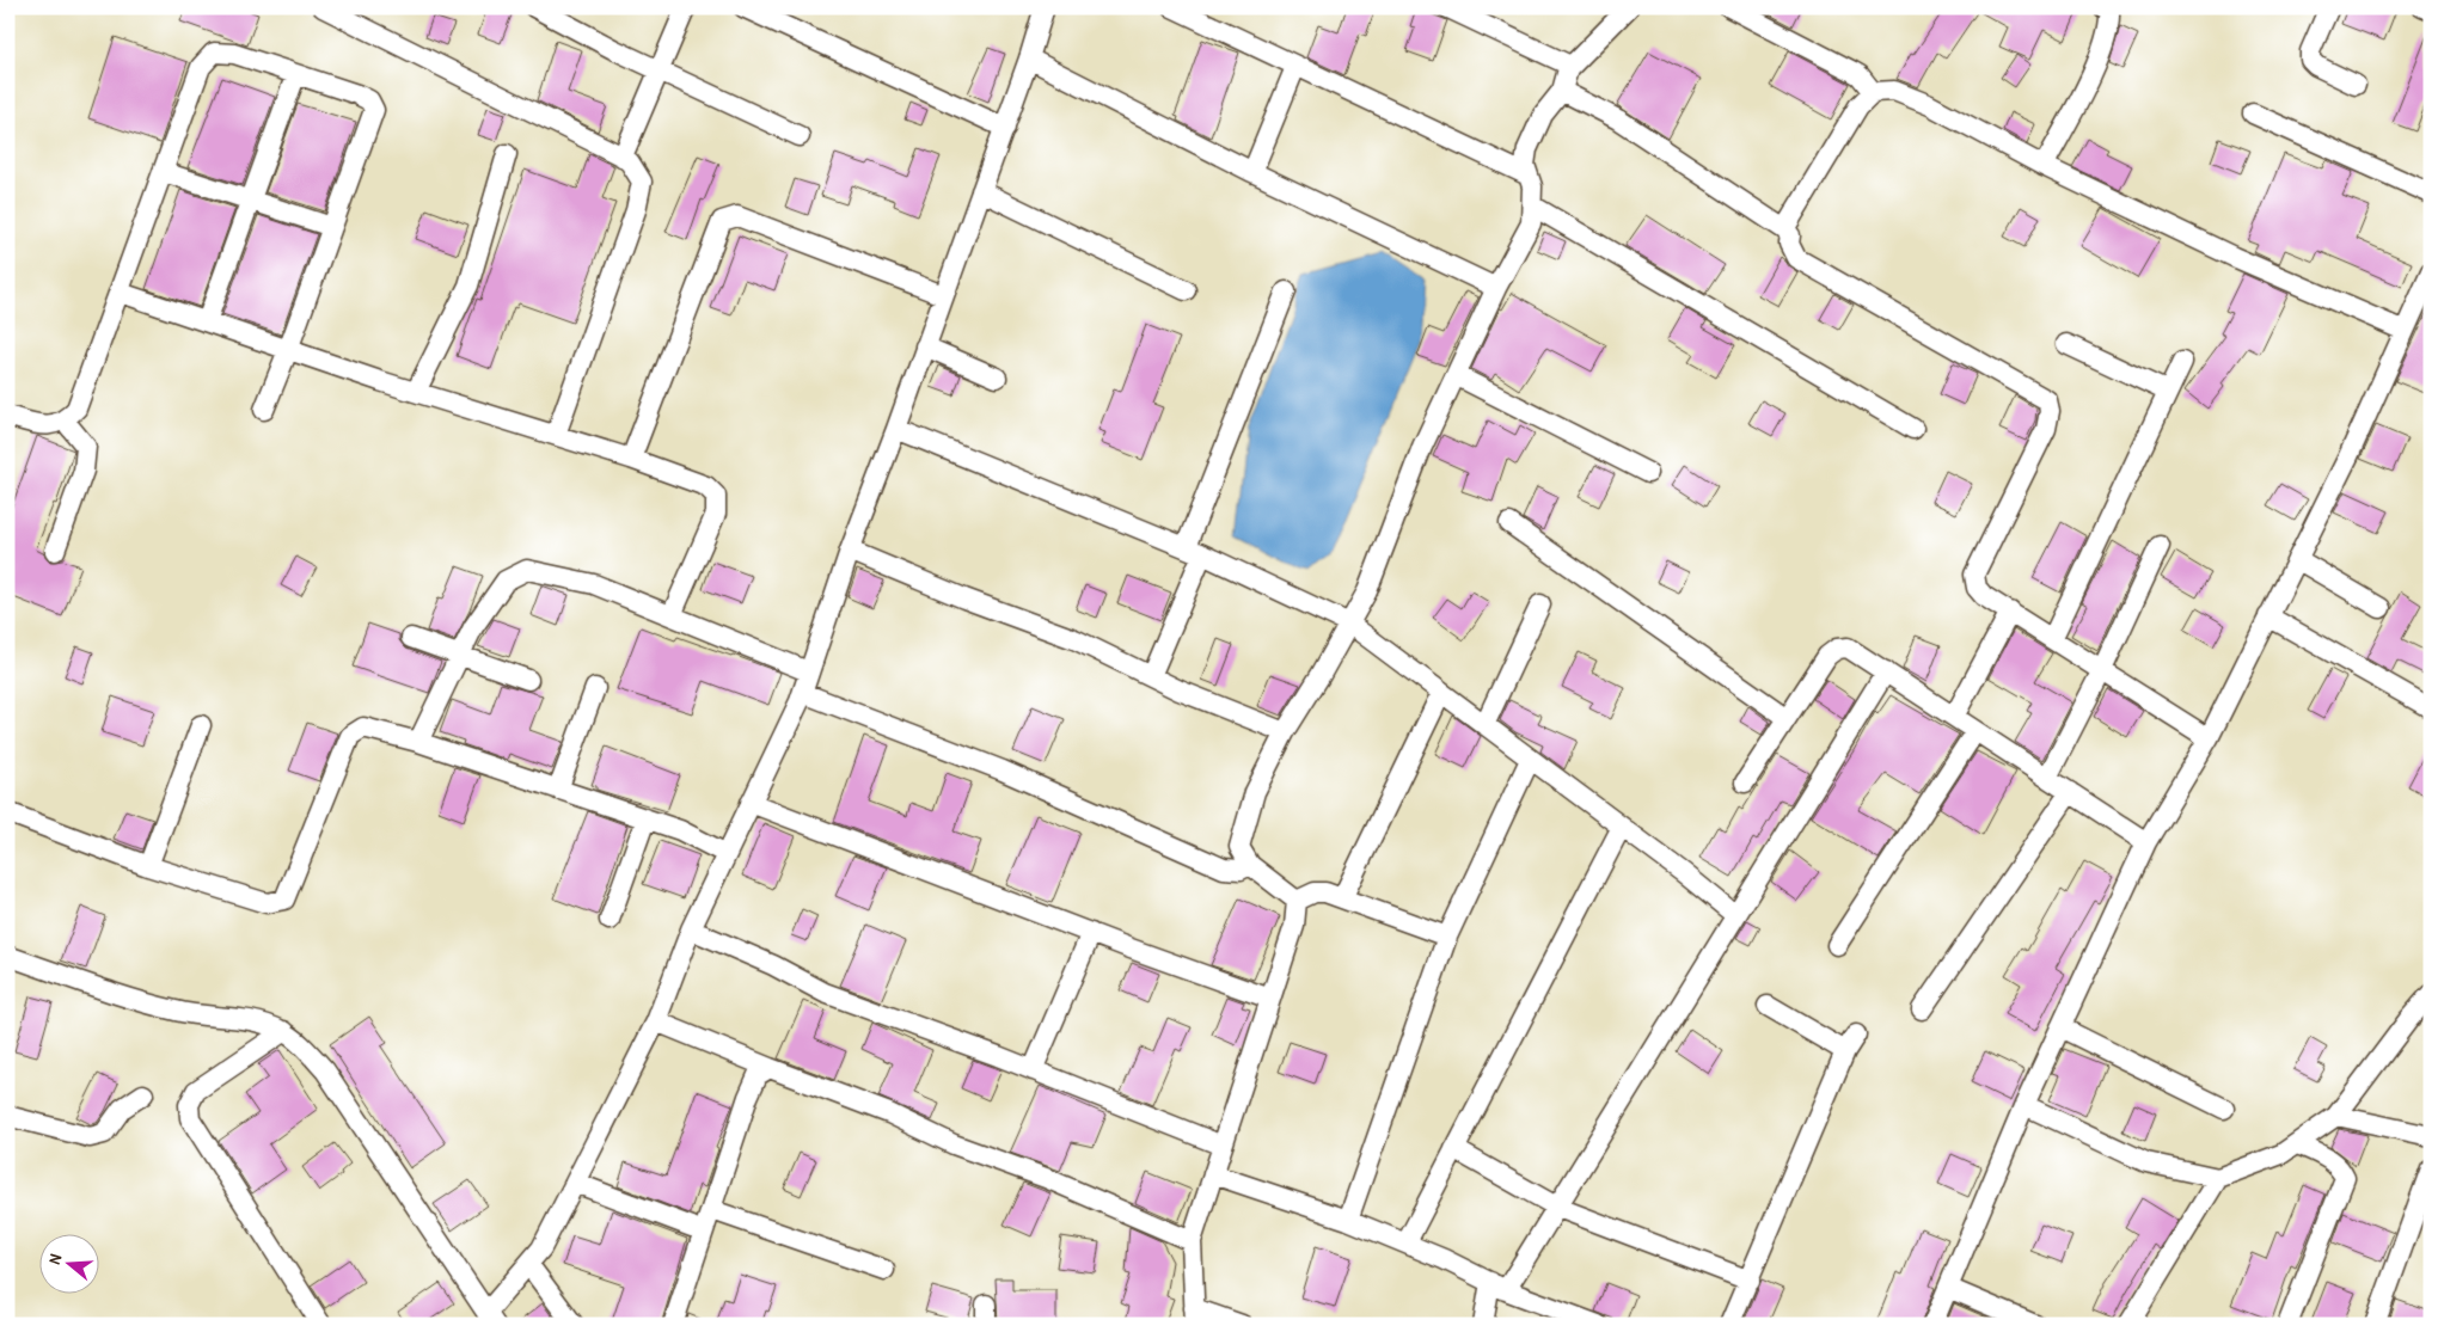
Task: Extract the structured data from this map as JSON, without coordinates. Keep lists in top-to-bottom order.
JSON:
{
  "north": "left"
}
